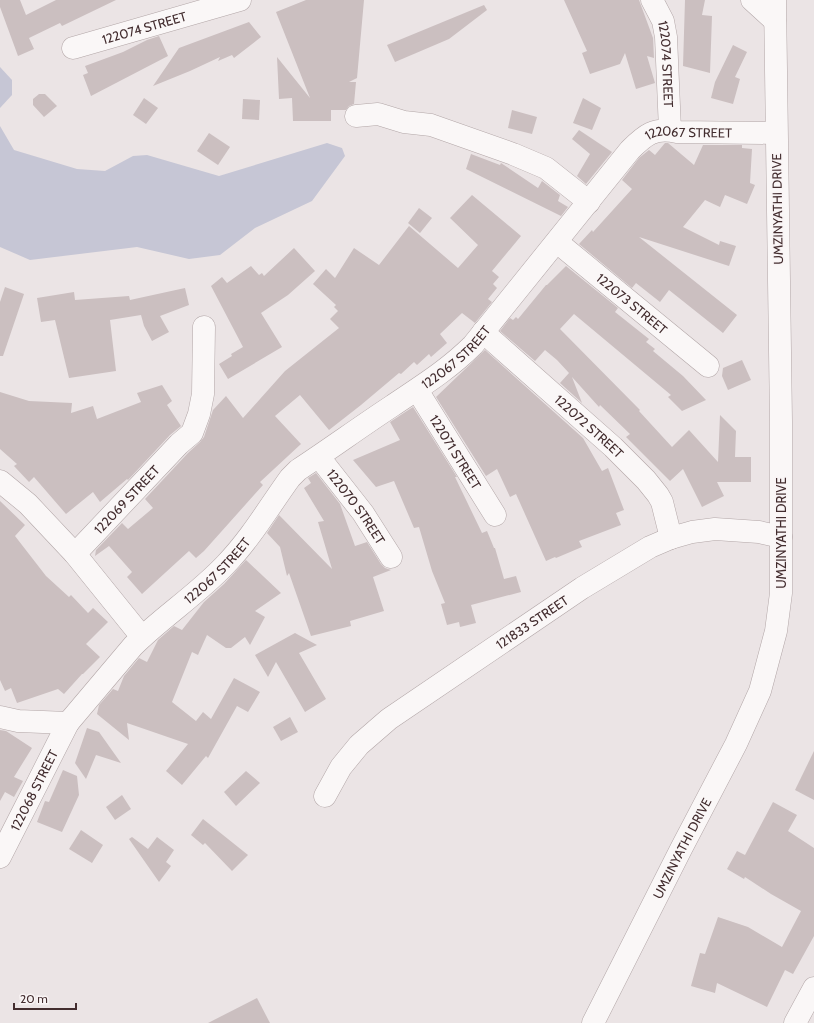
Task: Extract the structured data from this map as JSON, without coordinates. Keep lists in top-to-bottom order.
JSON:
{
  "streets": {
    "street": [
      "122074 STREET",
      "122067 STREET",
      "UMZINYATHI DRIVE",
      "122073 STREET",
      "122072 STREET",
      "122071 STREET",
      "122069 STREET",
      "122070 STREET",
      "121833 STREET",
      "122068 STREET"
    ]
  },
  "crossings": [
    ["122074 STREET", "122067 STREET"],
    ["122067 STREET", "UMZINYATHI DRIVE"],
    ["122067 STREET", "122073 STREET"],
    ["122067 STREET", "122072 STREET"],
    ["122067 STREET", "122071 STREET"],
    ["122067 STREET", "122070 STREET"],
    ["122067 STREET", "122068 STREET"],
    ["UMZINYATHI DRIVE", "121833 STREET"],
    ["122072 STREET", "121833 STREET"]
  ],
  "scale_bar": "20 m"
}
